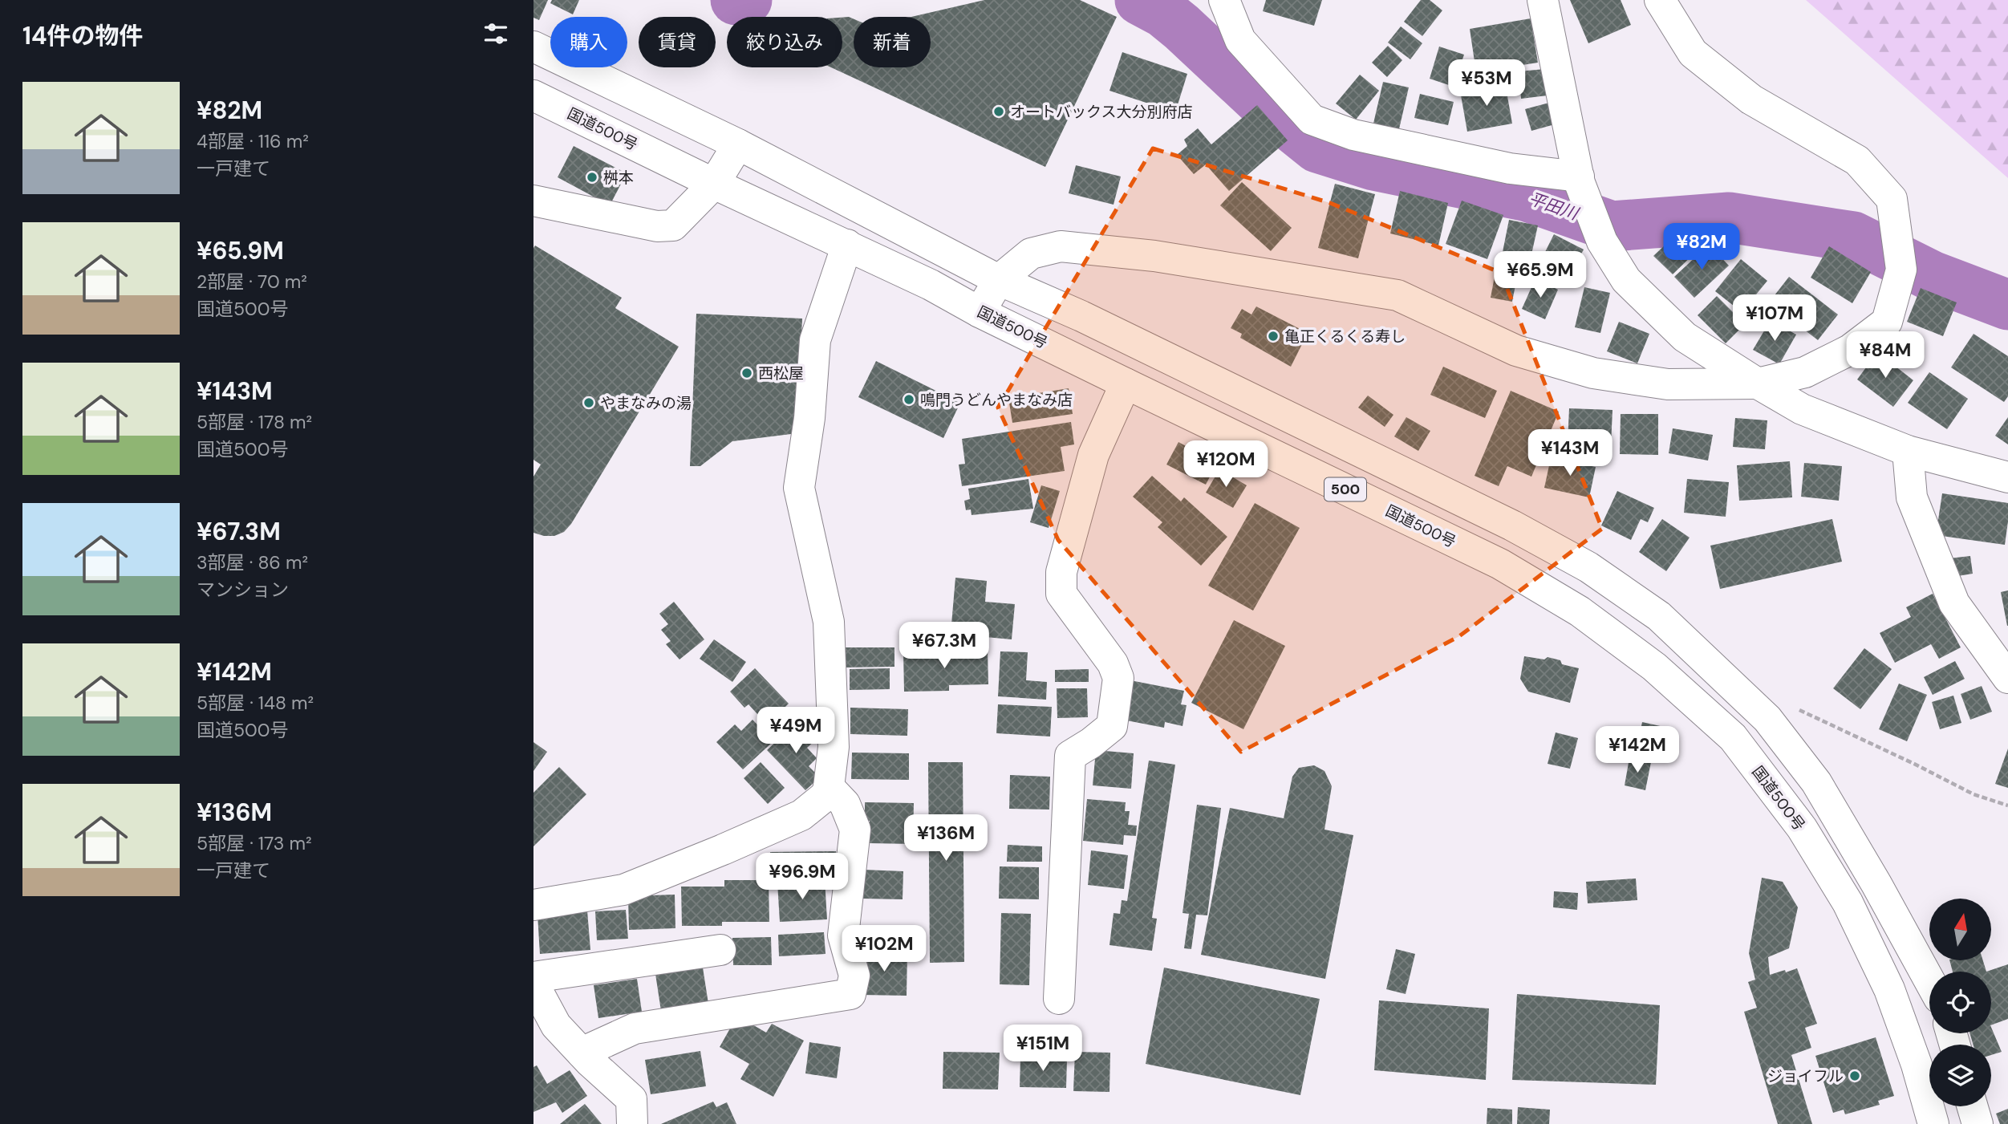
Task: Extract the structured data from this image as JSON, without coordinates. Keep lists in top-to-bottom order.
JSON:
{
  "streets": {
    "main road": ["国道500号", "500"]
  },
  "water": ["平田川"],
  "places": [
    "オートバックス大分別府店",
    "桝本",
    "亀正くるくる寿し",
    "西松屋",
    "鳴門うどんやまなみ店",
    "やまなみの湯",
    "ジョイフル"
  ],
  "north": "top",
  "page": {
    "heading": "14件の物件",
    "chip": [
      "購入",
      "賃貸",
      "絞り込み",
      "新着"
    ],
    "price": [
      "¥53M",
      "¥82M",
      "¥65.9M",
      "¥107M",
      "¥84M",
      "¥143M",
      "¥120M",
      "¥67.3M",
      "¥49M",
      "¥142M",
      "¥136M",
      "¥96.9M",
      "¥102M",
      "¥151M"
    ],
    "list": [
      {
        "name": "¥82M",
        "note": "4部屋 · 116 m² · 一戸建て"
      },
      {
        "name": "¥65.9M",
        "note": "2部屋 · 70 m² · 国道500号"
      },
      {
        "name": "¥143M",
        "note": "5部屋 · 178 m² · 国道500号"
      },
      {
        "name": "¥67.3M",
        "note": "3部屋 · 86 m² · マンション"
      },
      {
        "name": "¥142M",
        "note": "5部屋 · 148 m² · 国道500号"
      },
      {
        "name": "¥136M",
        "note": "5部屋 · 173 m² · 一戸建て"
      }
    ]
  }
}
